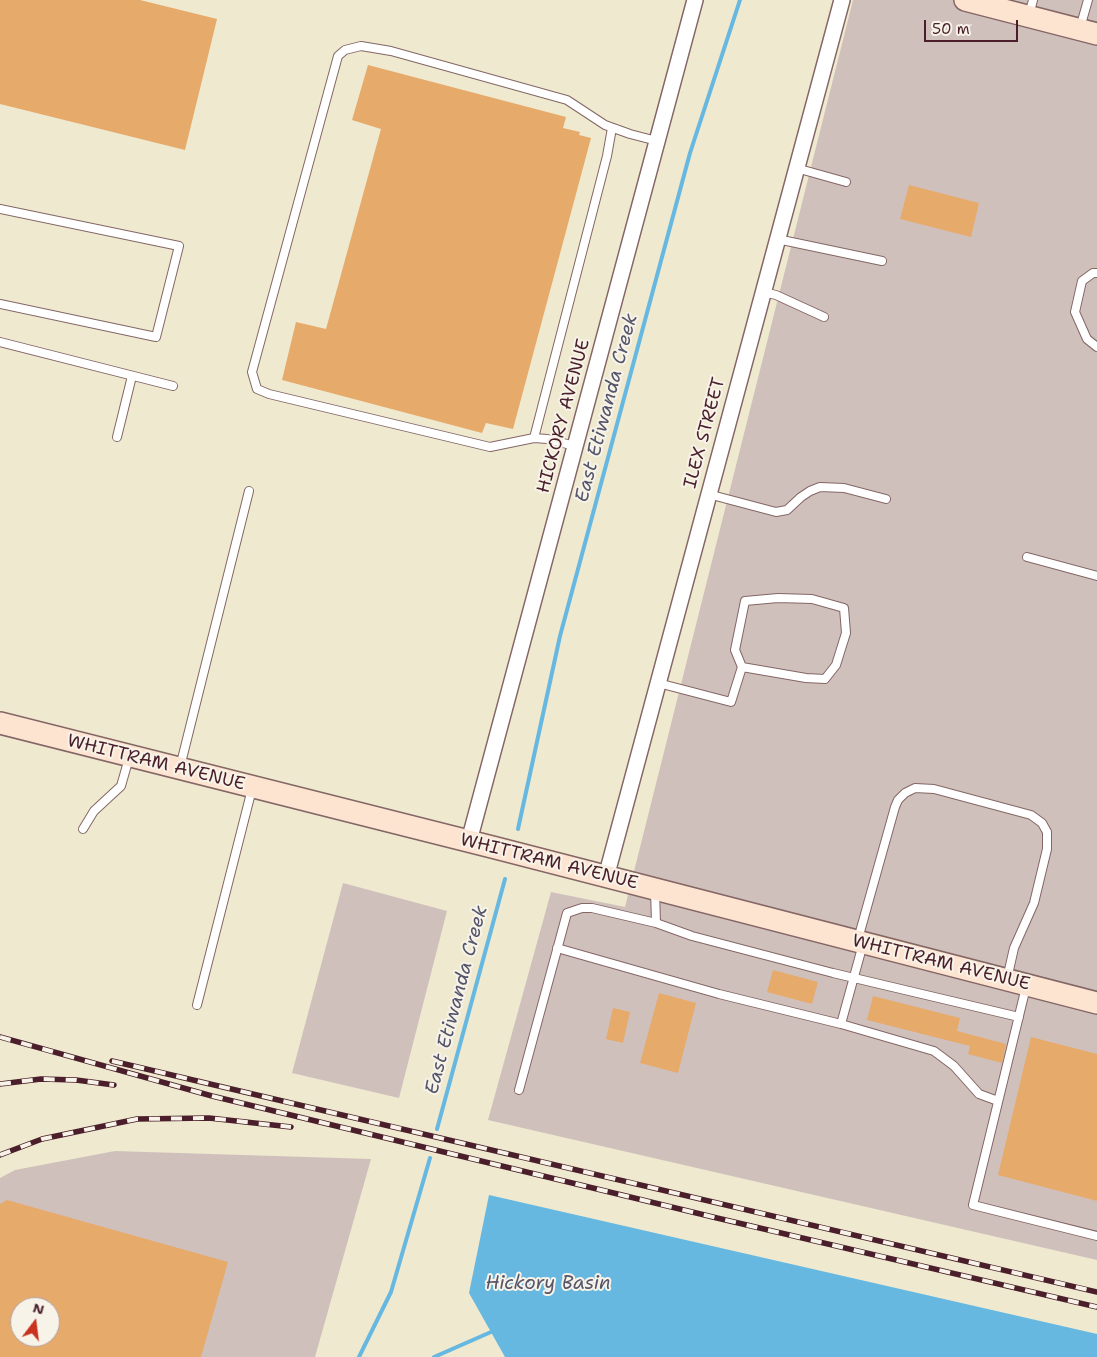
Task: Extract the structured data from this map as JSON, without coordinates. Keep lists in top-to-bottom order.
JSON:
{
  "streets": {
    "street": ["HICKORY AVENUE", "ILEX STREET", "WHITTRAM AVENUE"]
  },
  "crossings": [
    ["HICKORY AVENUE", "WHITTRAM AVENUE"],
    ["ILEX STREET", "WHITTRAM AVENUE"]
  ],
  "water": ["East Etiwanda Creek", "Hickory Basin"],
  "scale_bar": "50 m",
  "north": "top"
}
